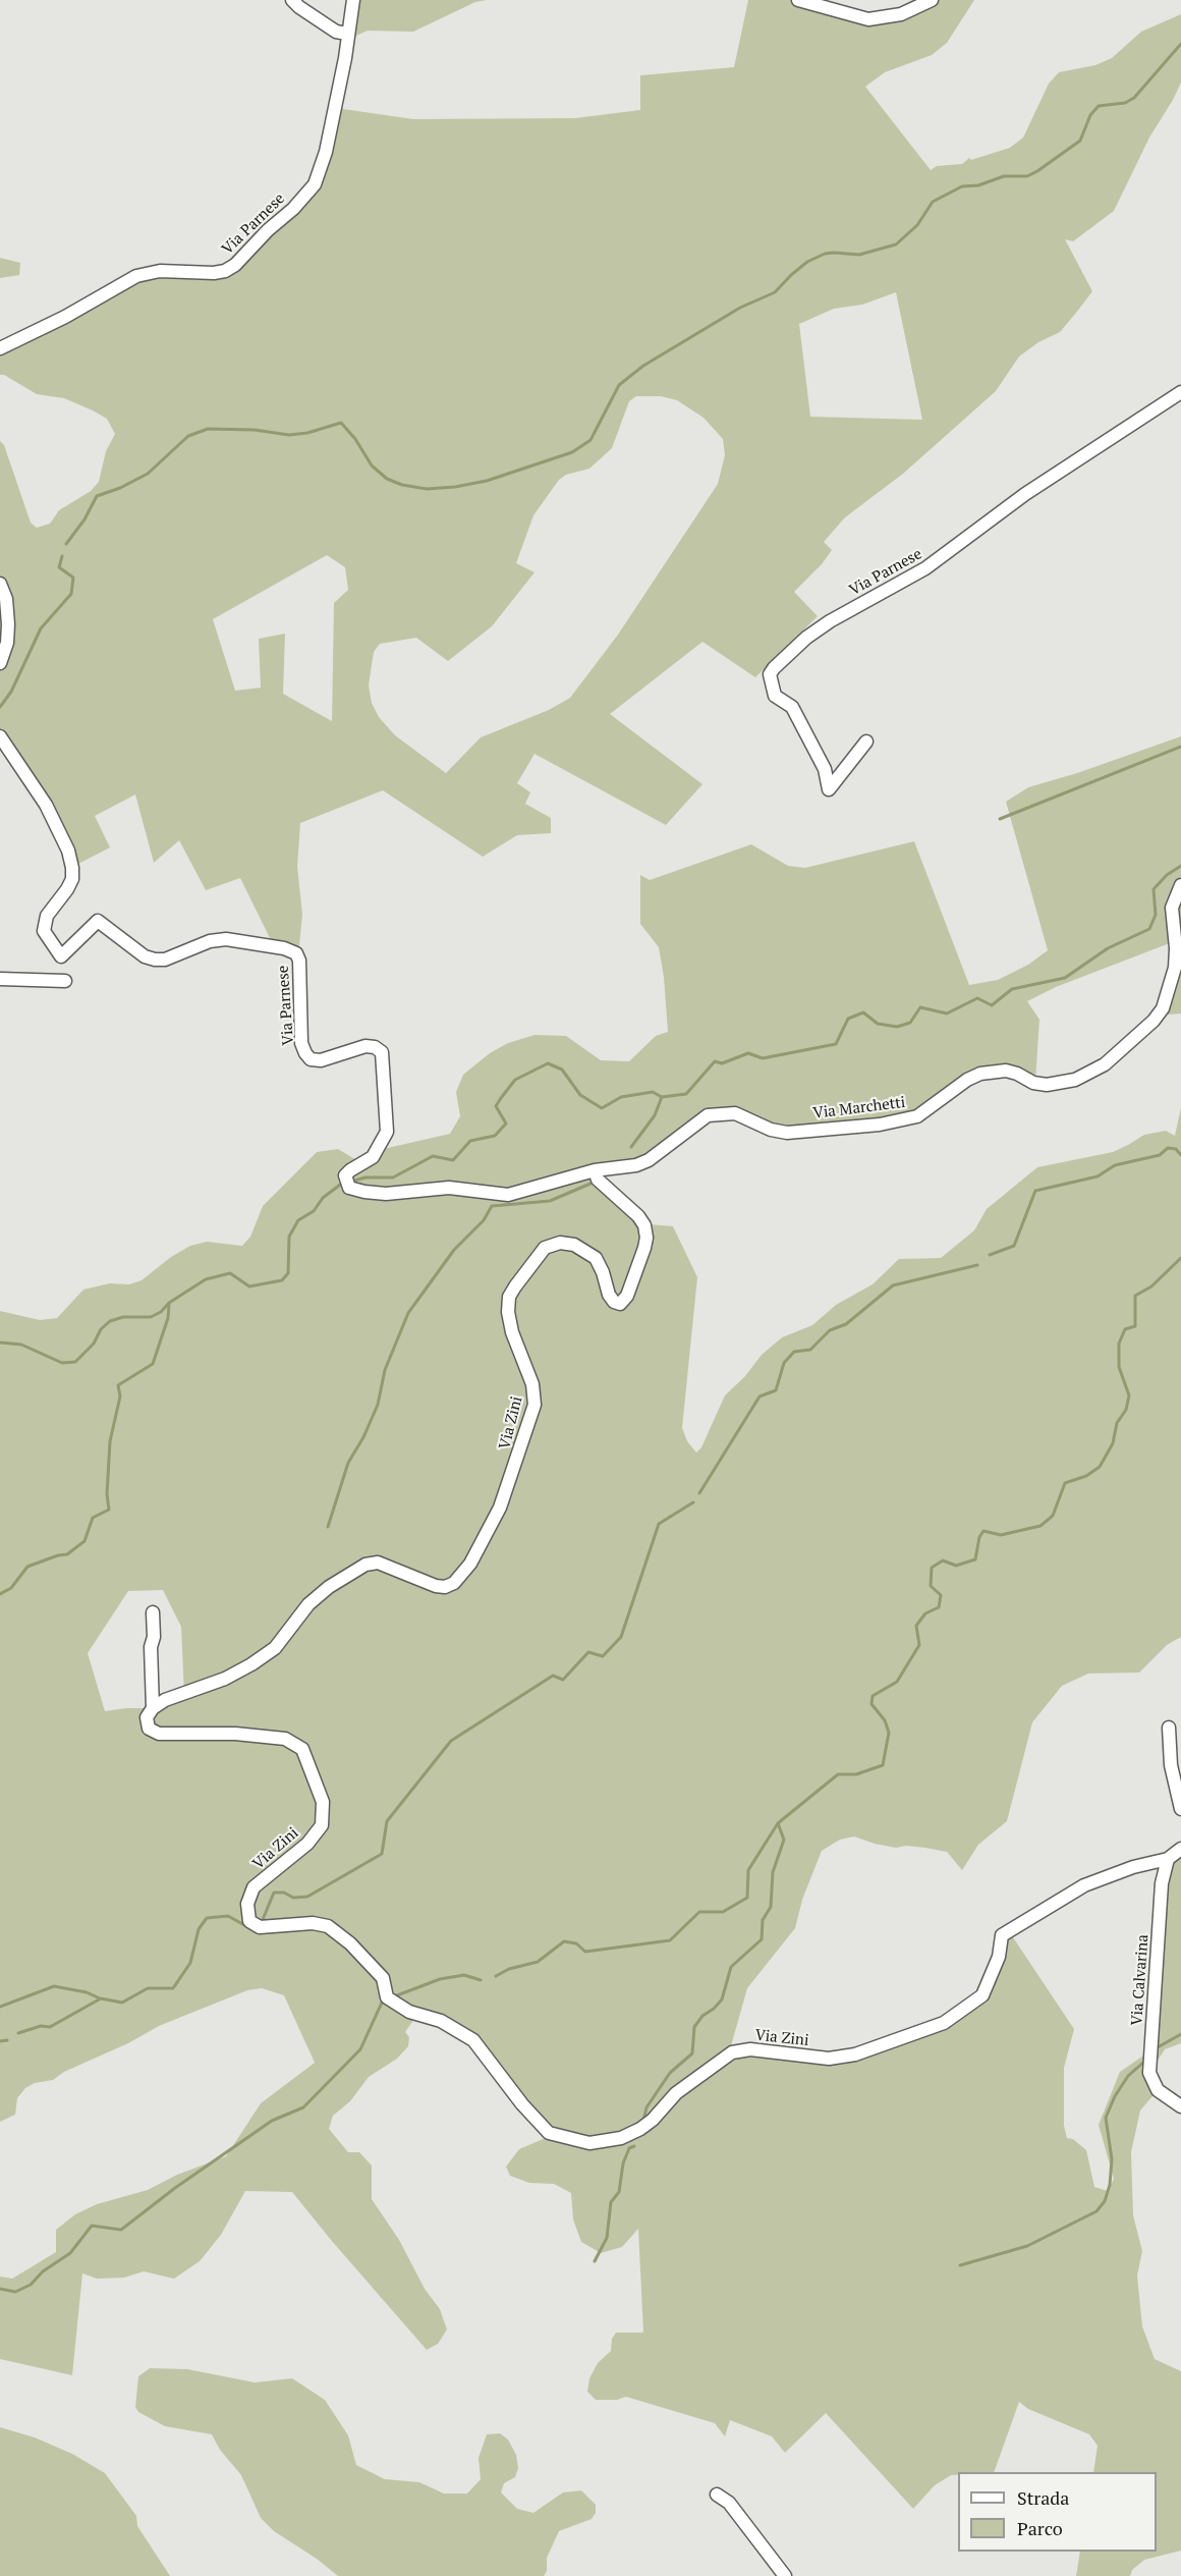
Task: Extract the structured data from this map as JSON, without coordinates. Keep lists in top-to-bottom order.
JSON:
{
  "streets": {
    "street": [
      "Via Parnese",
      "Via Marchetti",
      "Via Zini",
      "Via Calvarina"
    ]
  },
  "crossings": [
    ["Via Parnese", "Via Marchetti"],
    ["Via Marchetti", "Via Zini"],
    ["Via Zini", "Via Calvarina"]
  ],
  "legend": ["Strada", "Parco"]
}
